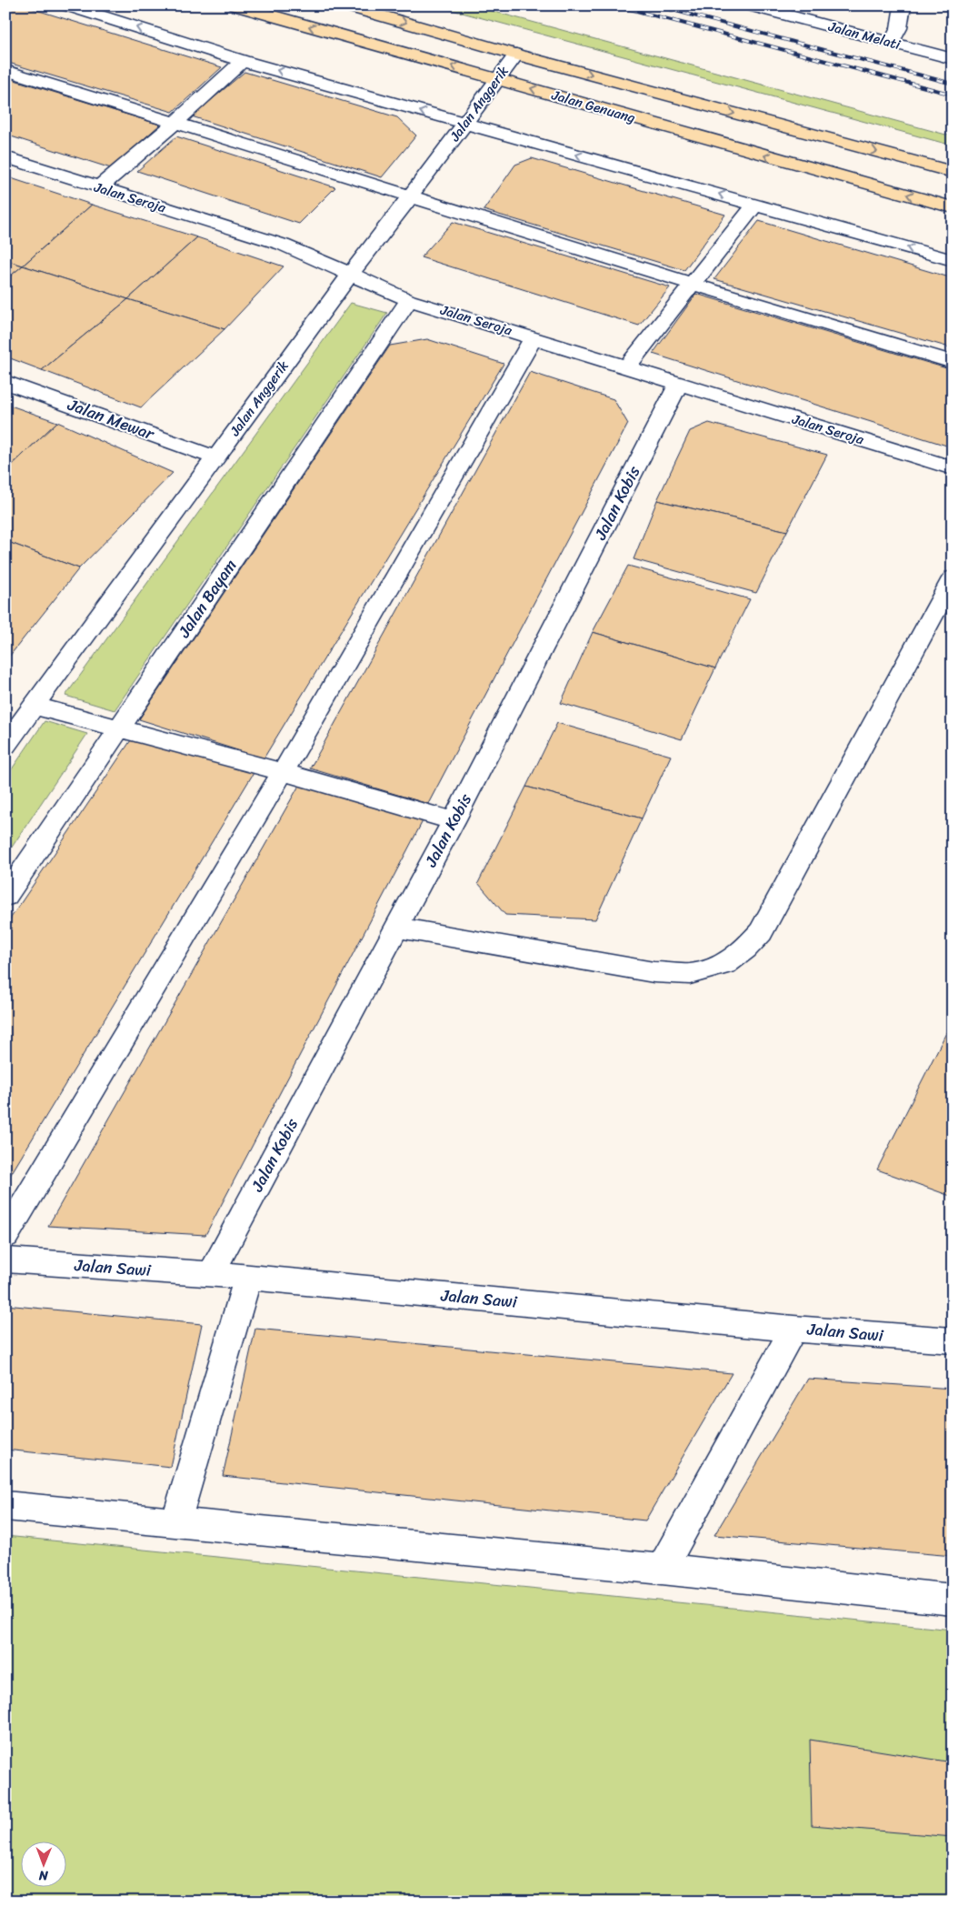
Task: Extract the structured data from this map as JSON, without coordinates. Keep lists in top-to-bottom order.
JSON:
{
  "streets": {
    "highway": ["Jalan Genuang"],
    "street": [
      "Jalan Melati",
      "Jalan Anggerik",
      "Jalan Seroja",
      "Jalan Mewar",
      "Jalan Kobis",
      "Jalan Bayam",
      "Jalan Sawi"
    ]
  },
  "crossings": [
    ["Jalan Anggerik", "Jalan Genuang"],
    ["Jalan Anggerik", "Jalan Seroja"],
    ["Jalan Anggerik", "Jalan Mewar"],
    ["Jalan Seroja", "Jalan Kobis"],
    ["Jalan Seroja", "Jalan Bayam"],
    ["Jalan Kobis", "Jalan Sawi"]
  ],
  "north": "bottom"
}
